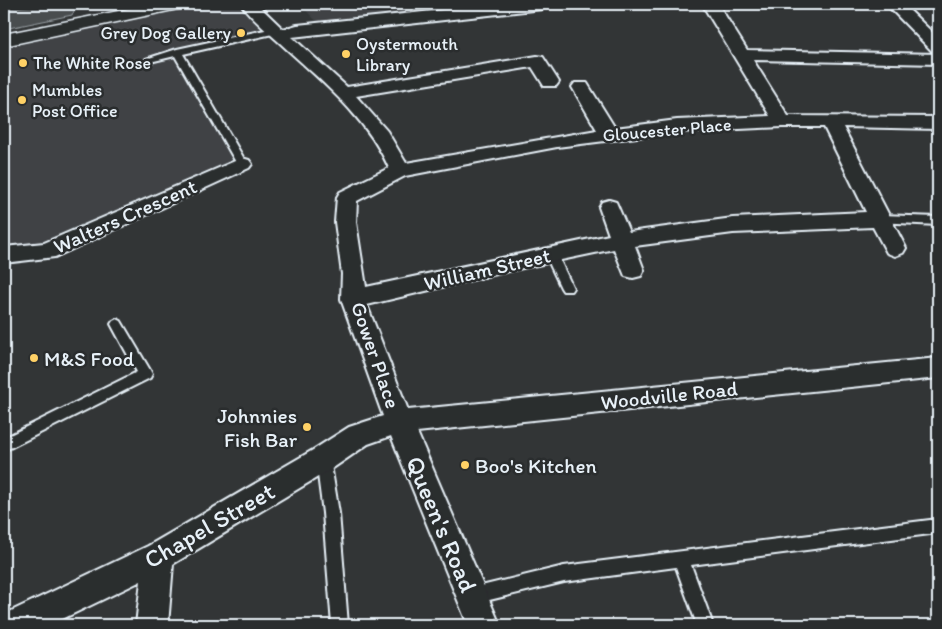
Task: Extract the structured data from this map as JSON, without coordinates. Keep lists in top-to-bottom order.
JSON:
{
  "streets": {
    "street": [
      "Gloucester Place",
      "Walters Crescent",
      "William Street",
      "Gower Place",
      "Woodville Road",
      "Queen's Road",
      "Chapel Street"
    ]
  },
  "crossings": [
    ["Gloucester Place", "Gower Place"],
    ["William Street", "Gower Place"],
    ["Gower Place", "Woodville Road"],
    ["Gower Place", "Queen's Road"],
    ["Gower Place", "Chapel Street"],
    ["Woodville Road", "Queen's Road"],
    ["Woodville Road", "Chapel Street"],
    ["Queen's Road", "Chapel Street"]
  ],
  "places": [
    "Grey Dog Gallery",
    "Oystermouth Library",
    "The White Rose",
    "Mumbles Post Office",
    "M&S Food",
    "Johnnies Fish Bar",
    "Boo's Kitchen"
  ]
}
